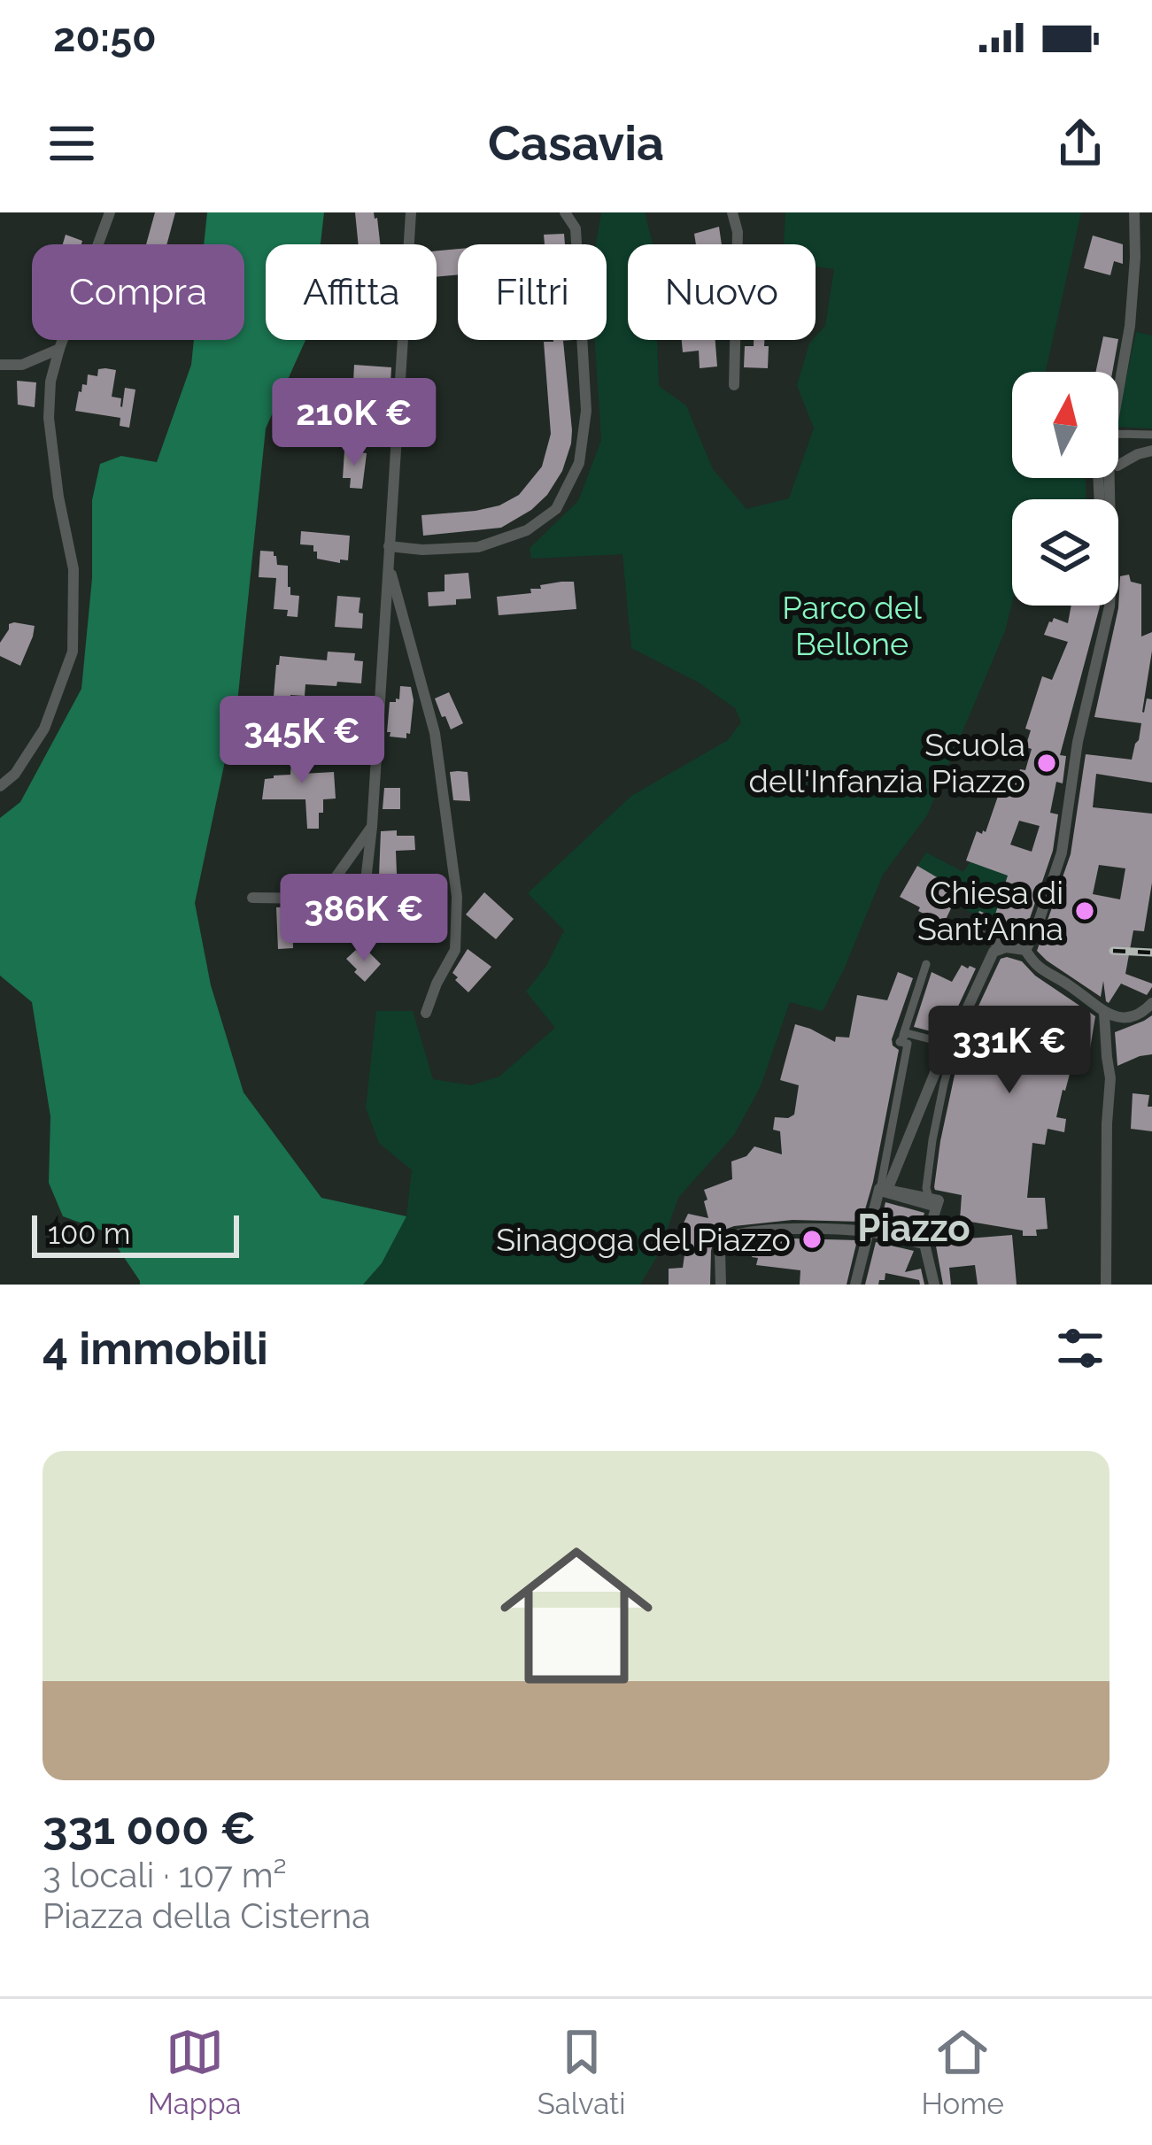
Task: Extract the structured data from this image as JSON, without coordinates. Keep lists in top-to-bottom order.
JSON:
{
  "districts": ["Piazzo"],
  "parks": ["Parco del Bellone"],
  "places": ["Scuola dell'Infanzia Piazzo", "Chiesa di Sant'Anna", "Sinagoga del Piazzo"],
  "scale_bar": "100 m",
  "north": "top",
  "page": {
    "status": "20:50",
    "header": "Casavia",
    "chip": [
      "Compra",
      "Affitta",
      "Filtri",
      "Nuovo"
    ],
    "price": [
      "210K €",
      "345K €",
      "386K €",
      "331K €"
    ],
    "scale": "100 m",
    "heading": "4 immobili",
    "list": [
      {
        "name": "331 000 €",
        "note": "3 locali · 107 m² · Piazza della Cisterna"
      }
    ],
    "tabs": ["Mappa", "Salvati", "Home"]
  }
}
